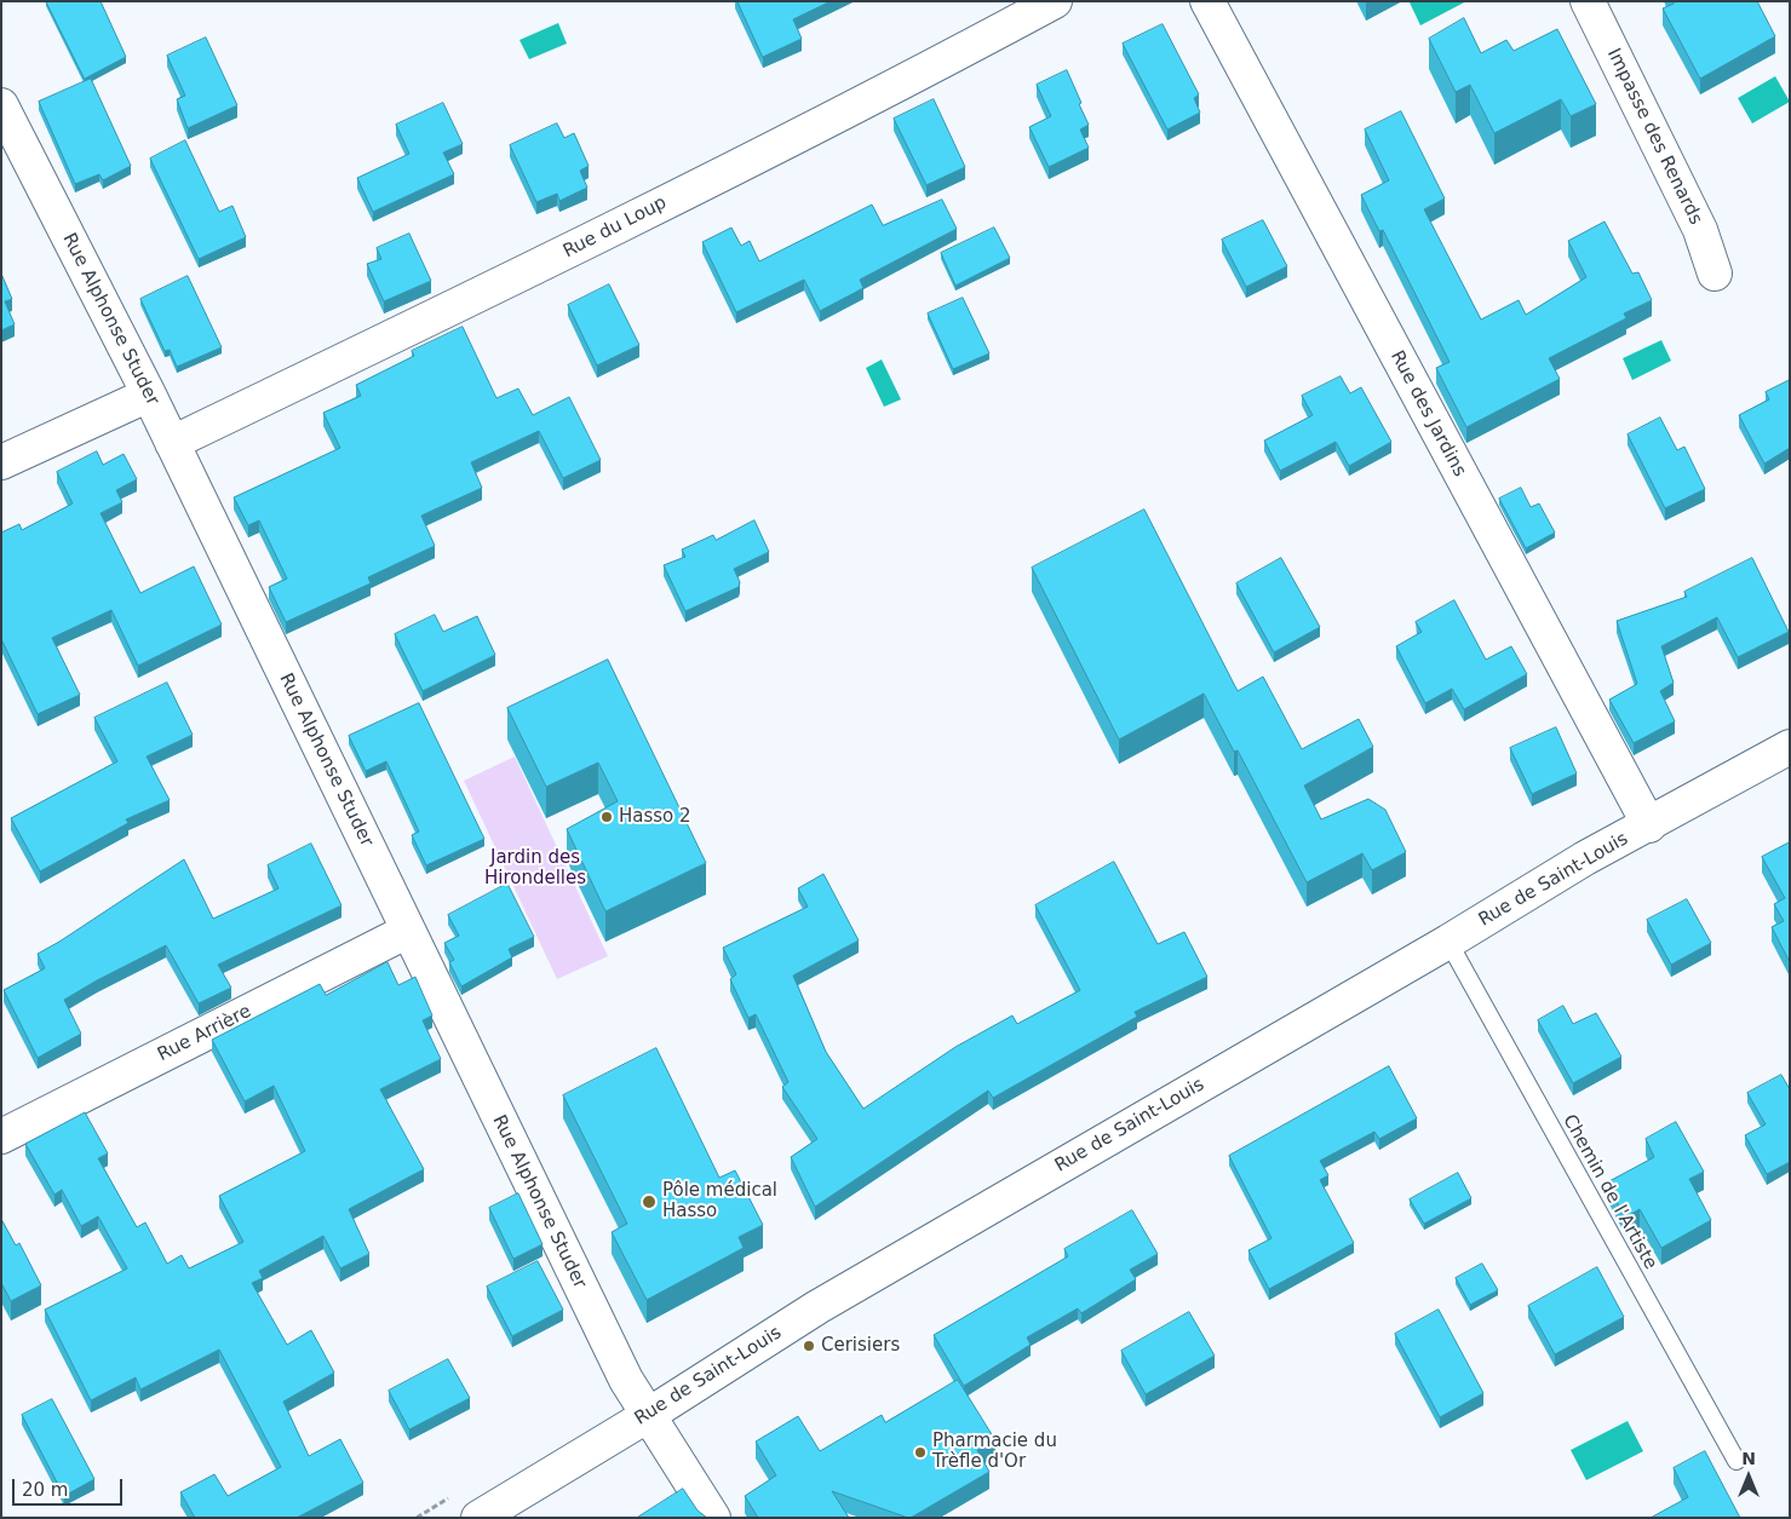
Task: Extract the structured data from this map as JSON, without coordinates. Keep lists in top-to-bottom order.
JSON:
{
  "streets": {
    "street": [
      "Impasse des Renards",
      "Rue du Loup",
      "Rue Alphonse Studer",
      "Rue des Jardins",
      "Rue de Saint-Louis",
      "Rue Arrière"
    ],
    "lane": ["Chemin de l'Artiste"]
  },
  "crossings": [
    ["Rue du Loup", "Rue Alphonse Studer"],
    ["Rue Alphonse Studer", "Rue de Saint-Louis"],
    ["Rue Alphonse Studer", "Rue Arrière"],
    ["Rue des Jardins", "Rue de Saint-Louis"],
    ["Rue de Saint-Louis", "Chemin de l'Artiste"]
  ],
  "parks": ["Jardin des Hirondelles"],
  "places": [
    "Hasso 2",
    "Pôle médical Hasso",
    "Cerisiers",
    "Pharmacie du Trèfle d'Or"
  ],
  "scale_bar": "20 m",
  "north": "top"
}
